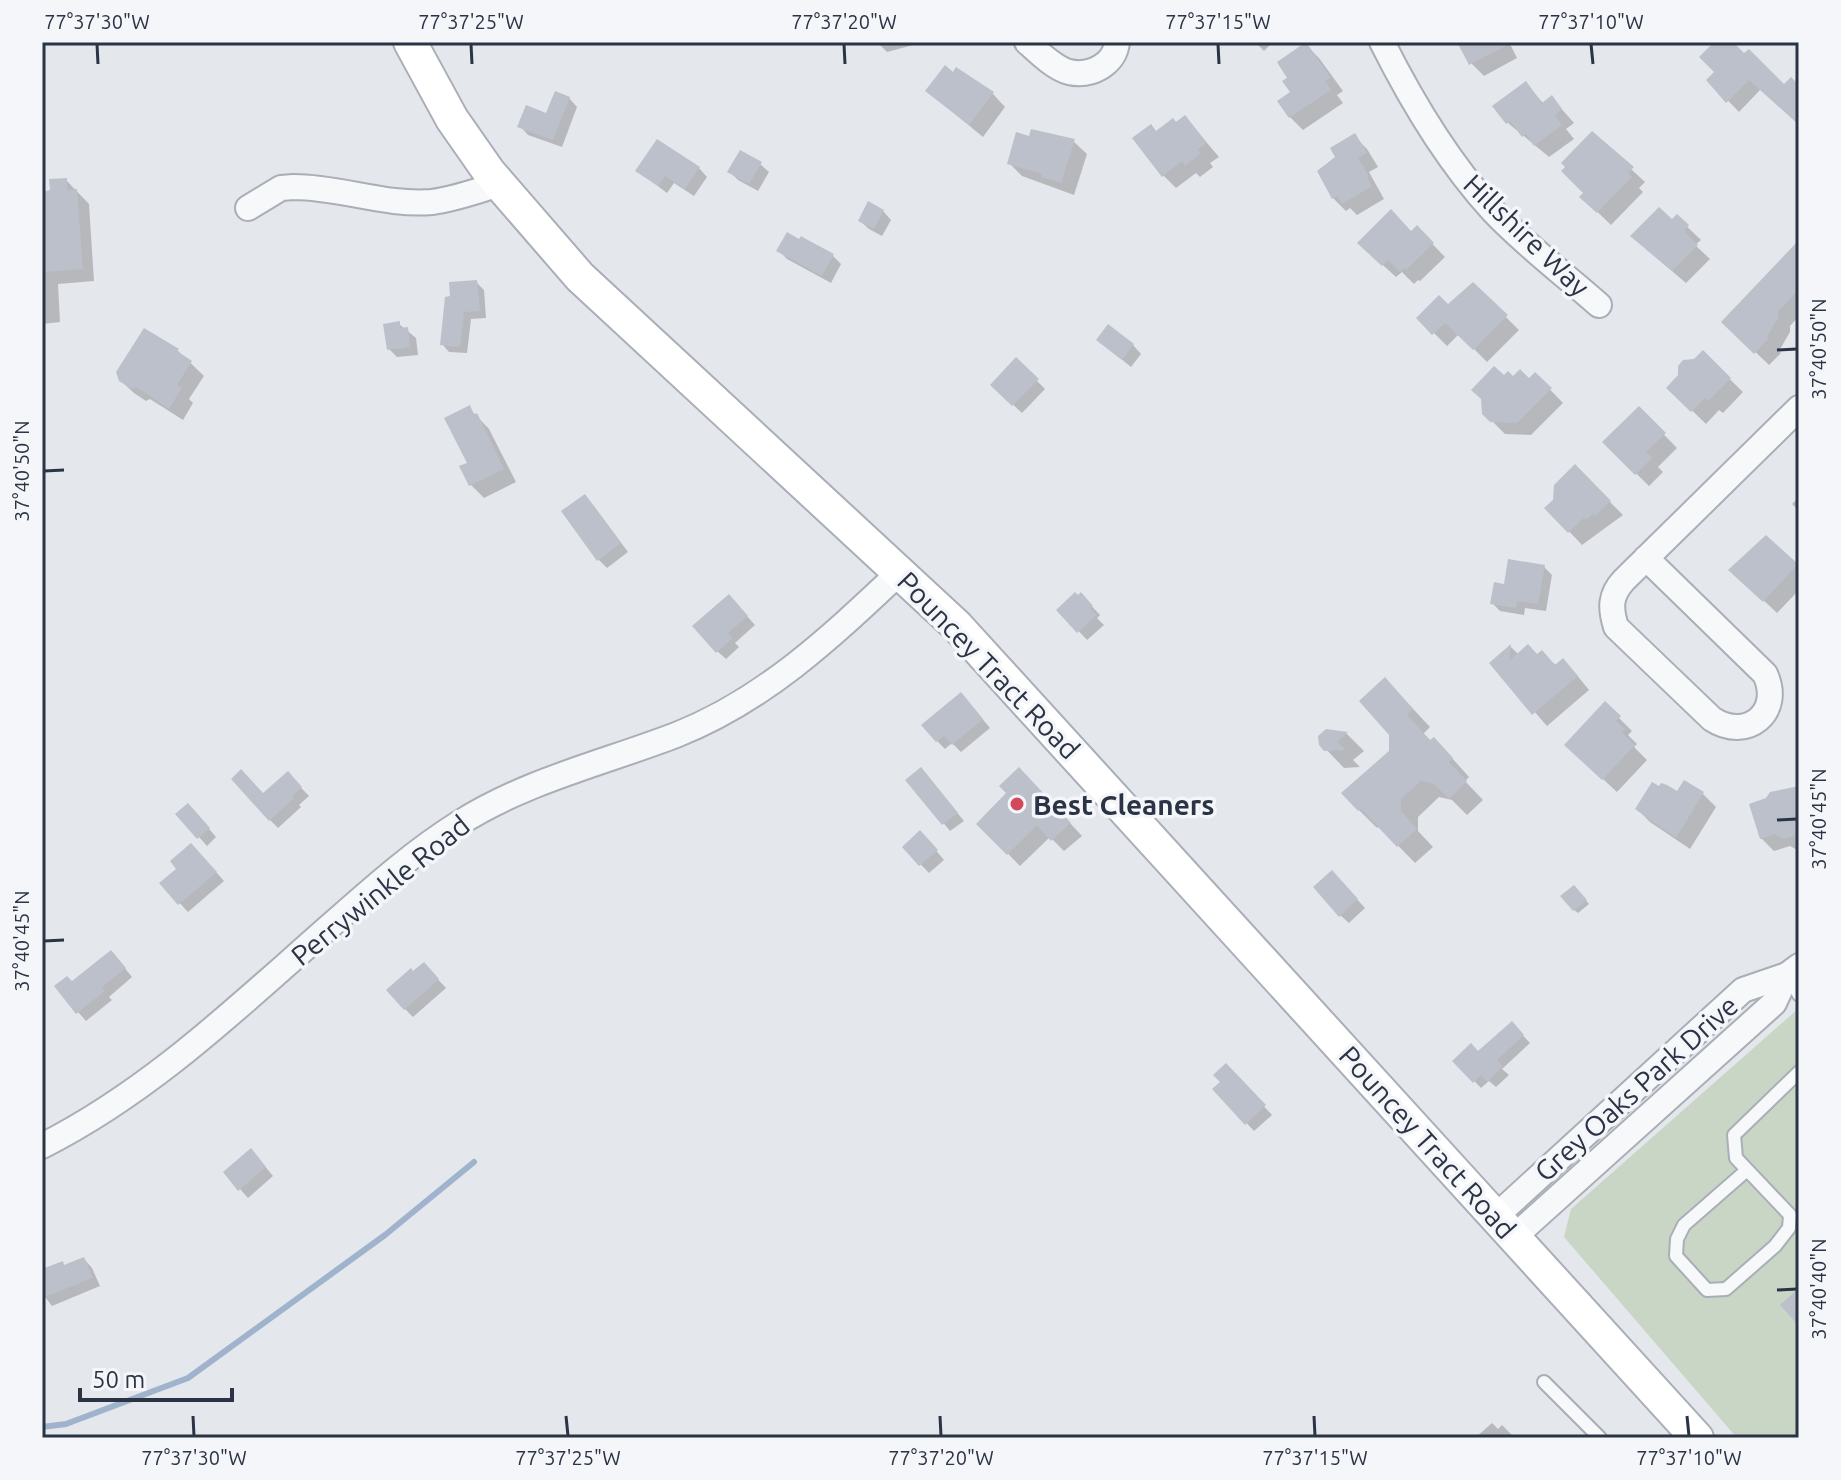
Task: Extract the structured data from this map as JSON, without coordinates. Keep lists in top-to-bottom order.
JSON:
{
  "streets": {
    "main road": ["Pouncey Tract Road"],
    "street": ["Hillshire Way", "Perrywinkle Road", "Grey Oaks Park Drive"]
  },
  "crossings": [
    ["Pouncey Tract Road", "Perrywinkle Road"],
    ["Pouncey Tract Road", "Grey Oaks Park Drive"]
  ],
  "places": ["Best Cleaners"],
  "scale_bar": "50 m",
  "coordinates": [
    "77°37'30\"W",
    "77°37'25\"W",
    "77°37'20\"W",
    "77°37'15\"W",
    "77°37'10\"W",
    "37°40'50\"N",
    "37°40'45\"N",
    "37°40'40\"N"
  ]
}
